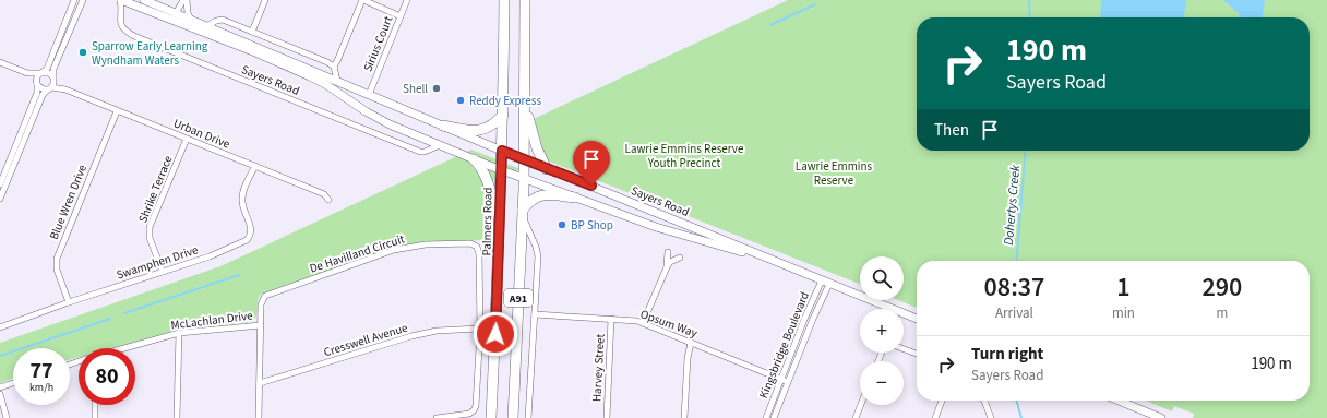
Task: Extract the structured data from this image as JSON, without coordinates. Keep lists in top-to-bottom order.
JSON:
{
  "streets": {
    "highway": ["Palmers Road", "A91"],
    "main road": ["Sayers Road"],
    "street": [
      "Sirius Court",
      "Urban Drive",
      "Shrike Terrace",
      "Blue Wren Drive",
      "De Havilland Circuit",
      "Swamphen Drive",
      "McLachlan Drive",
      "Opsum Way",
      "Cresswell Avenue",
      "Kingsbridge Boulevard",
      "Harvey Street"
    ]
  },
  "crossings": [
    ["Sirius Court", "Sayers Road"],
    ["Sayers Road", "Palmers Road"],
    ["Sayers Road", "A91"],
    ["Sayers Road", "Kingsbridge Boulevard"],
    ["Urban Drive", "Shrike Terrace"],
    ["Urban Drive", "Blue Wren Drive"],
    ["Urban Drive", "Swamphen Drive"],
    ["Shrike Terrace", "Swamphen Drive"],
    ["Blue Wren Drive", "Swamphen Drive"],
    ["De Havilland Circuit", "McLachlan Drive"],
    ["De Havilland Circuit", "Cresswell Avenue"],
    ["Opsum Way", "Kingsbridge Boulevard"],
    ["Opsum Way", "Harvey Street"]
  ],
  "water": ["Dohertys Creek"],
  "parks": ["Lawrie Emmins Reserve Youth Precinct", "Lawrie Emmins Reserve"],
  "places": [
    "Sparrow Early Learning Wyndham Waters",
    "Shell",
    "Reddy Express",
    "BP Shop"
  ],
  "page": {
    "turn": ["190 m", "Sayers Road"],
    "then": "Then",
    "map_buttons": ["+", "−"],
    "eta": [
      "08:37",
      "Arrival",
      "1",
      "min",
      "290",
      "m"
    ],
    "list": [
      {
        "name": "Turn right",
        "note": "Sayers Road",
        "value": "190 m"
      }
    ],
    "speed": "77 km/h",
    "limit": "80"
  }
}
